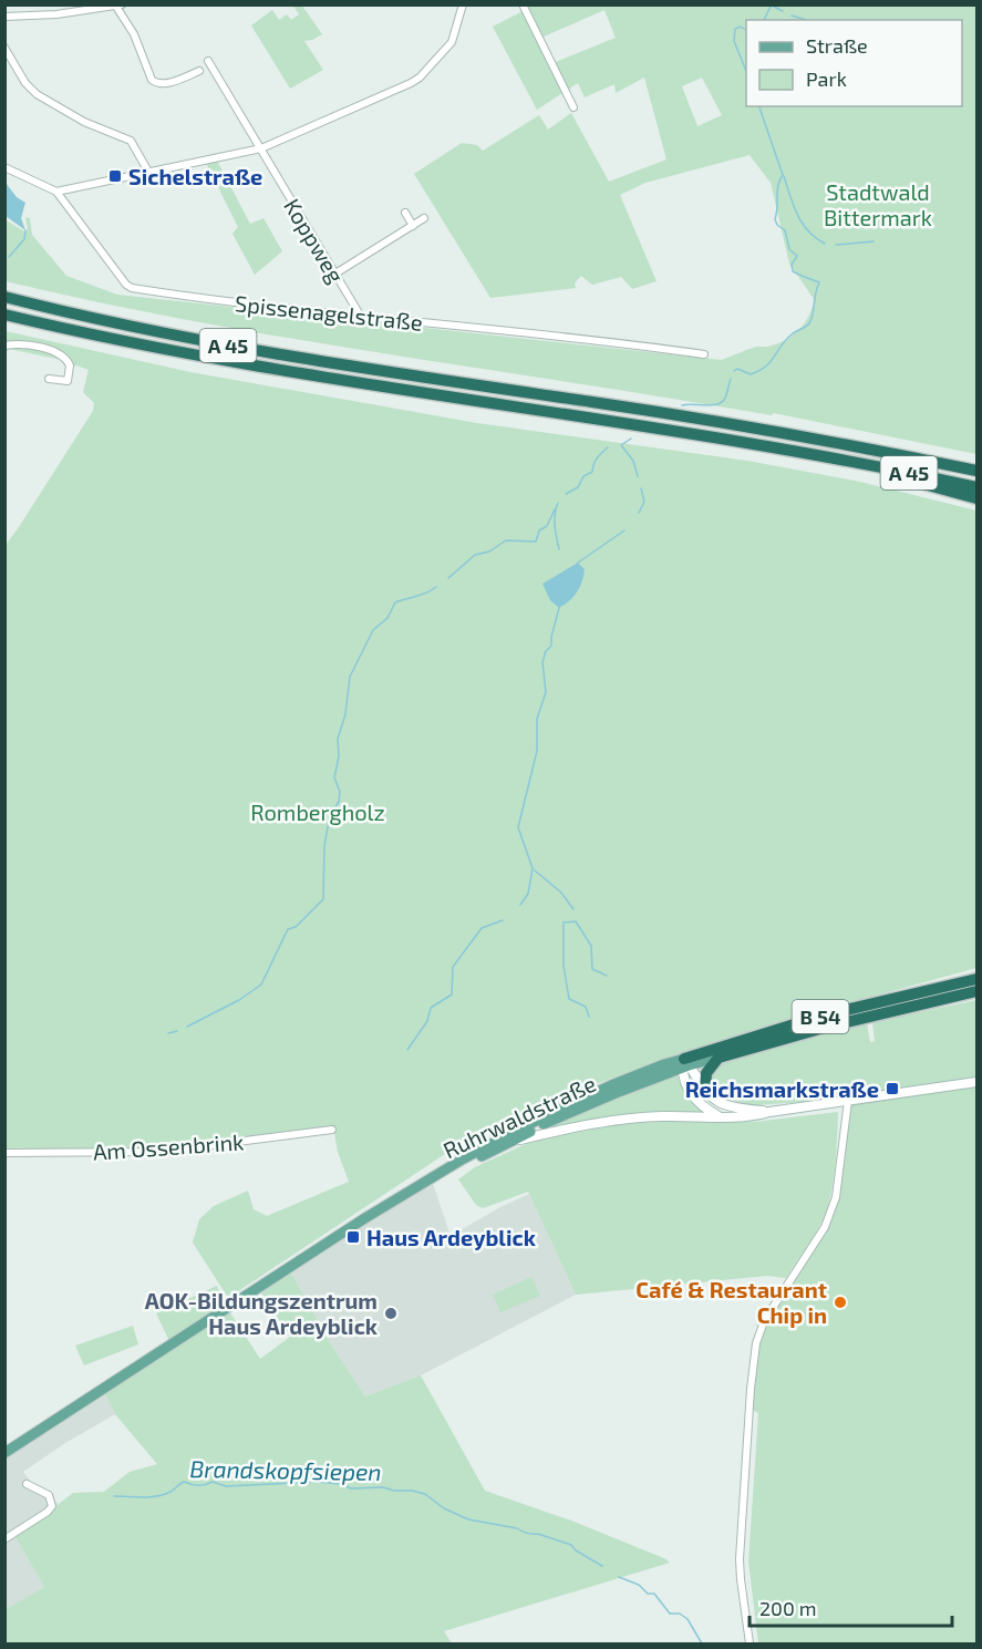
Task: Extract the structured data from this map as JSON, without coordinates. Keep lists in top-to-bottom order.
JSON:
{
  "streets": {
    "highway": ["A 45", "B 54", "Ruhrwaldstraße"],
    "street": ["Koppweg", "Spissenagelstraße", "Am Ossenbrink"]
  },
  "crossings": [
    ["Koppweg", "Spissenagelstraße"],
    ["B 54", "Ruhrwaldstraße"]
  ],
  "water": ["Brandskopfsiepen"],
  "parks": ["Stadtwald Bittermark", "Rombergholz"],
  "places": {
    "transit": ["Sichelstraße", "Reichsmarkstraße", "Haus Ardeyblick"],
    "other": ["Café & Restaurant Chip in", "AOK-Bildungszentrum Haus Ardeyblick"]
  },
  "legend": ["Straße", "Park"],
  "scale_bar": "200 m"
}
